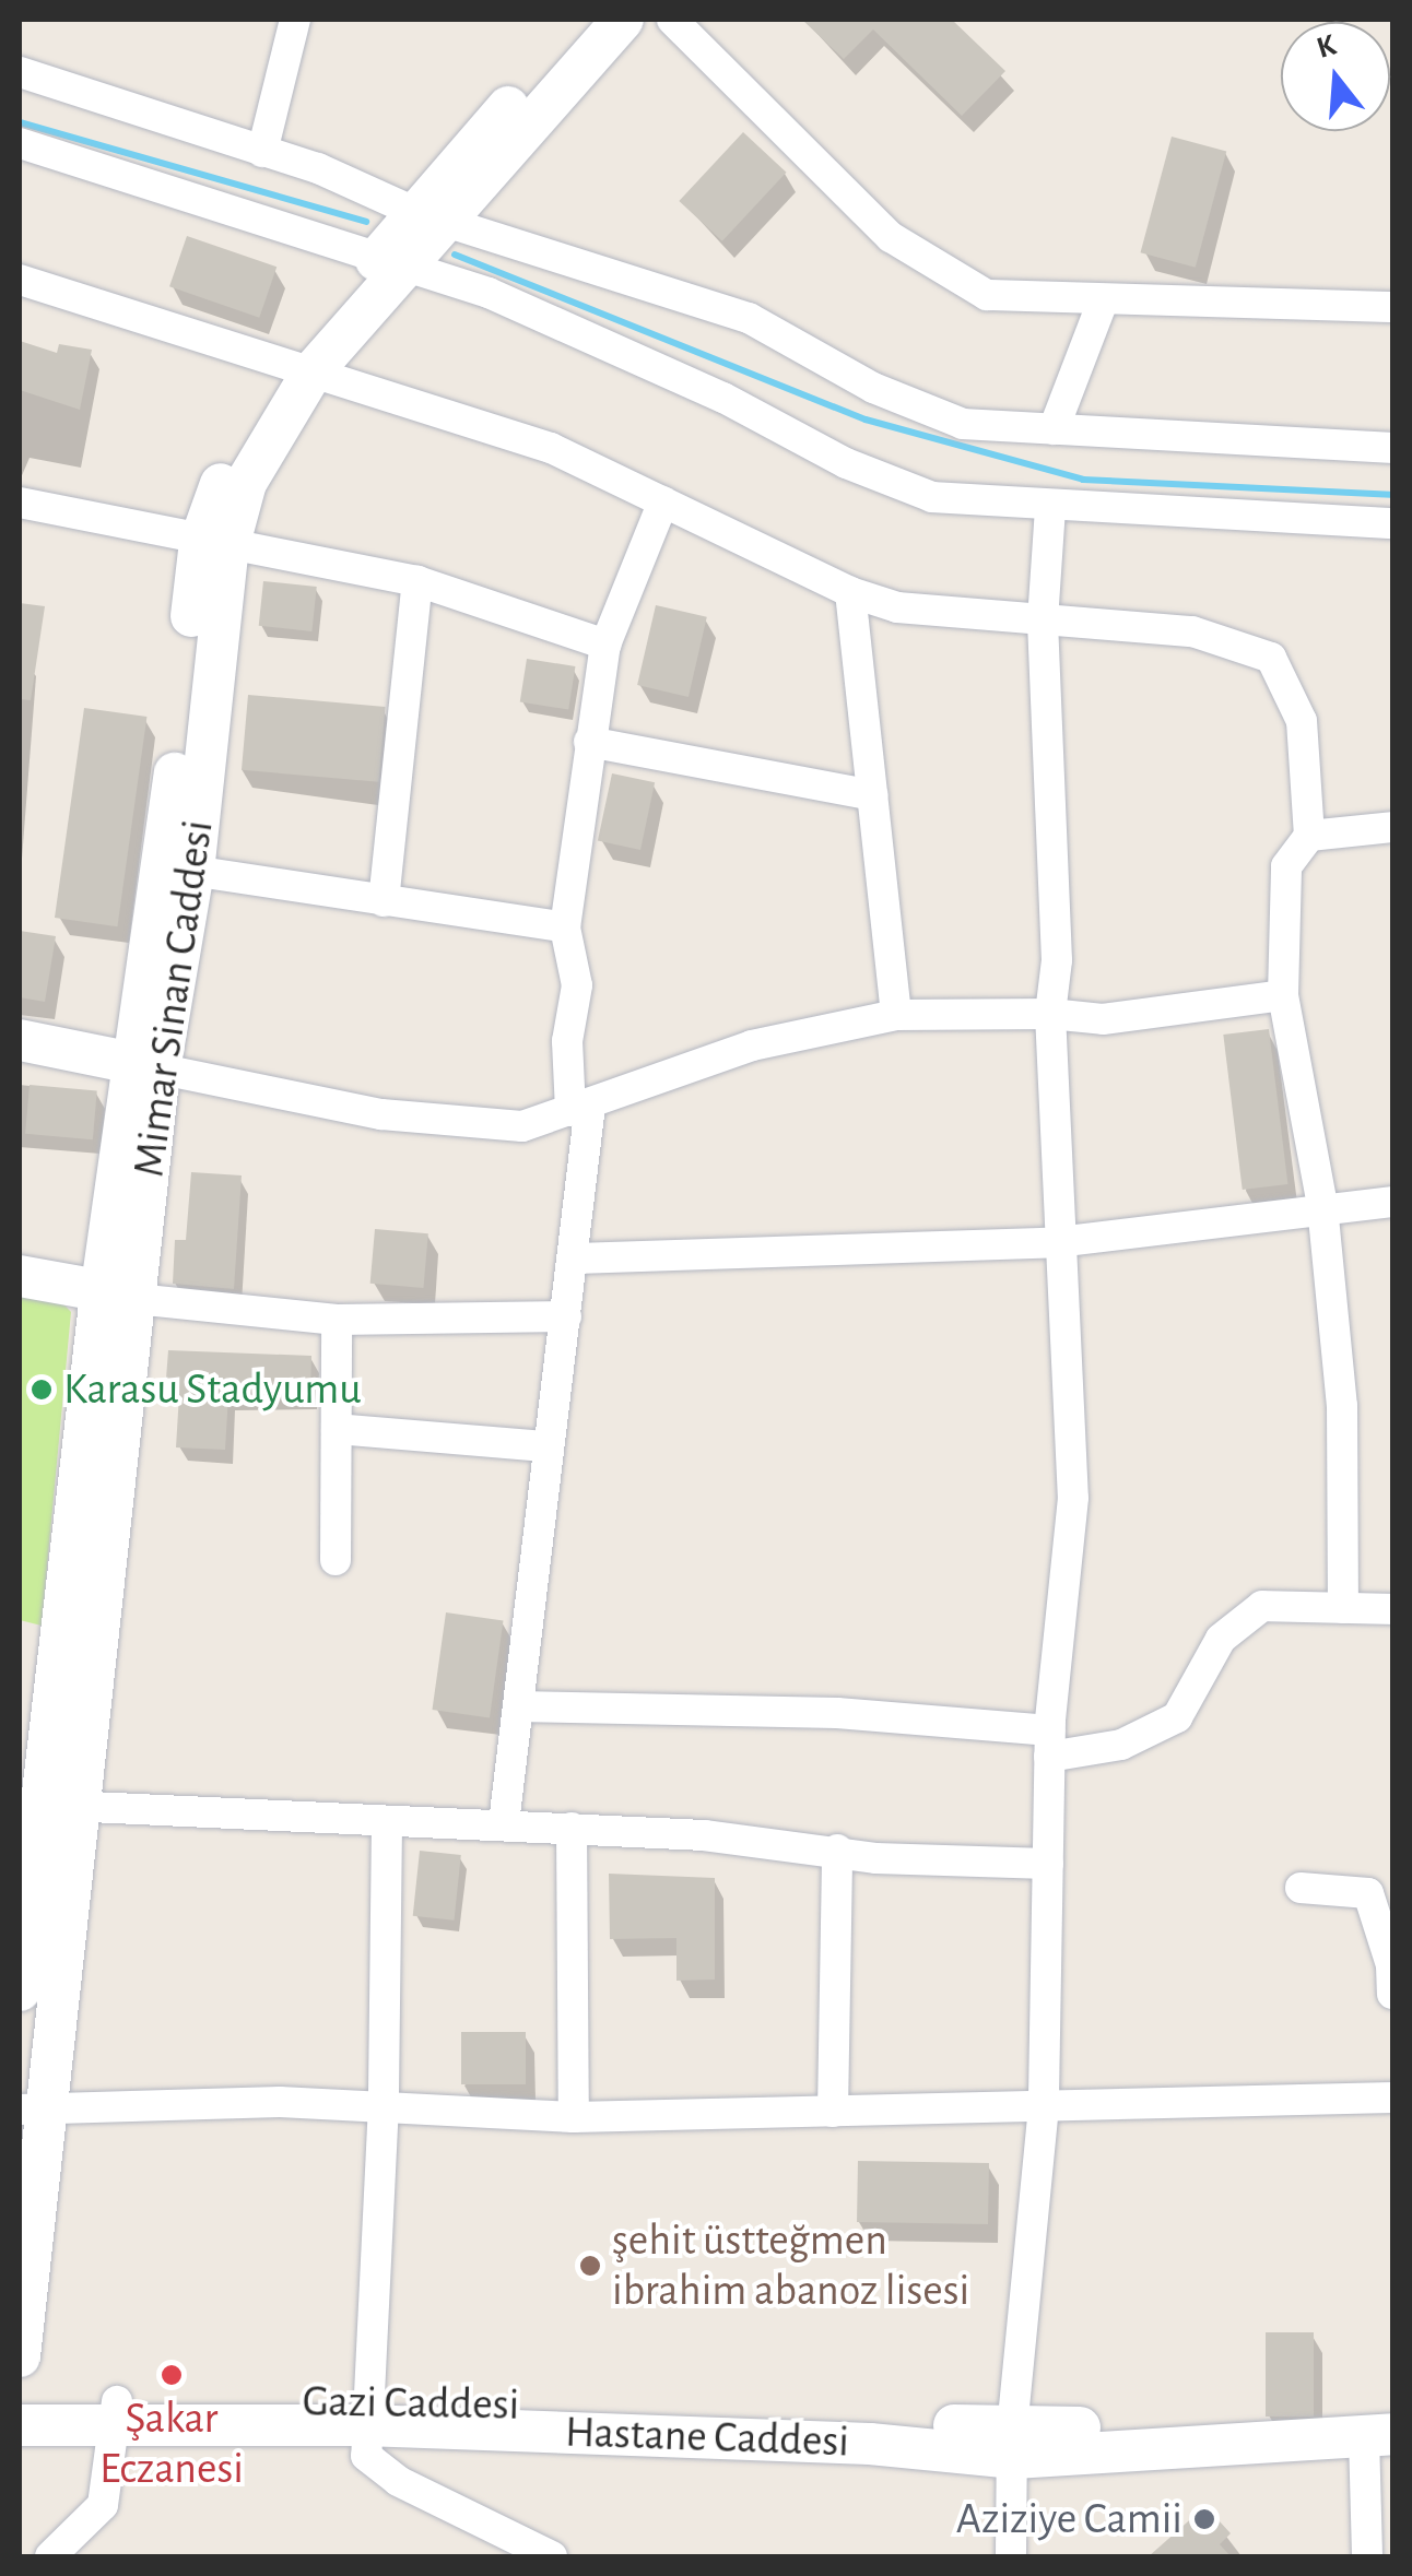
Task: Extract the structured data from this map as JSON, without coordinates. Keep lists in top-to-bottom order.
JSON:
{
  "streets": {
    "main road": ["Mimar Sinan Caddesi", "Hastane Caddesi"]
  },
  "places": [
    "Karasu Stadyumu",
    "şehit üstteğmen ibrahim abanoz lisesi",
    "Şakar Eczanesi",
    "Aziziye Camii"
  ],
  "north": "top"
}
